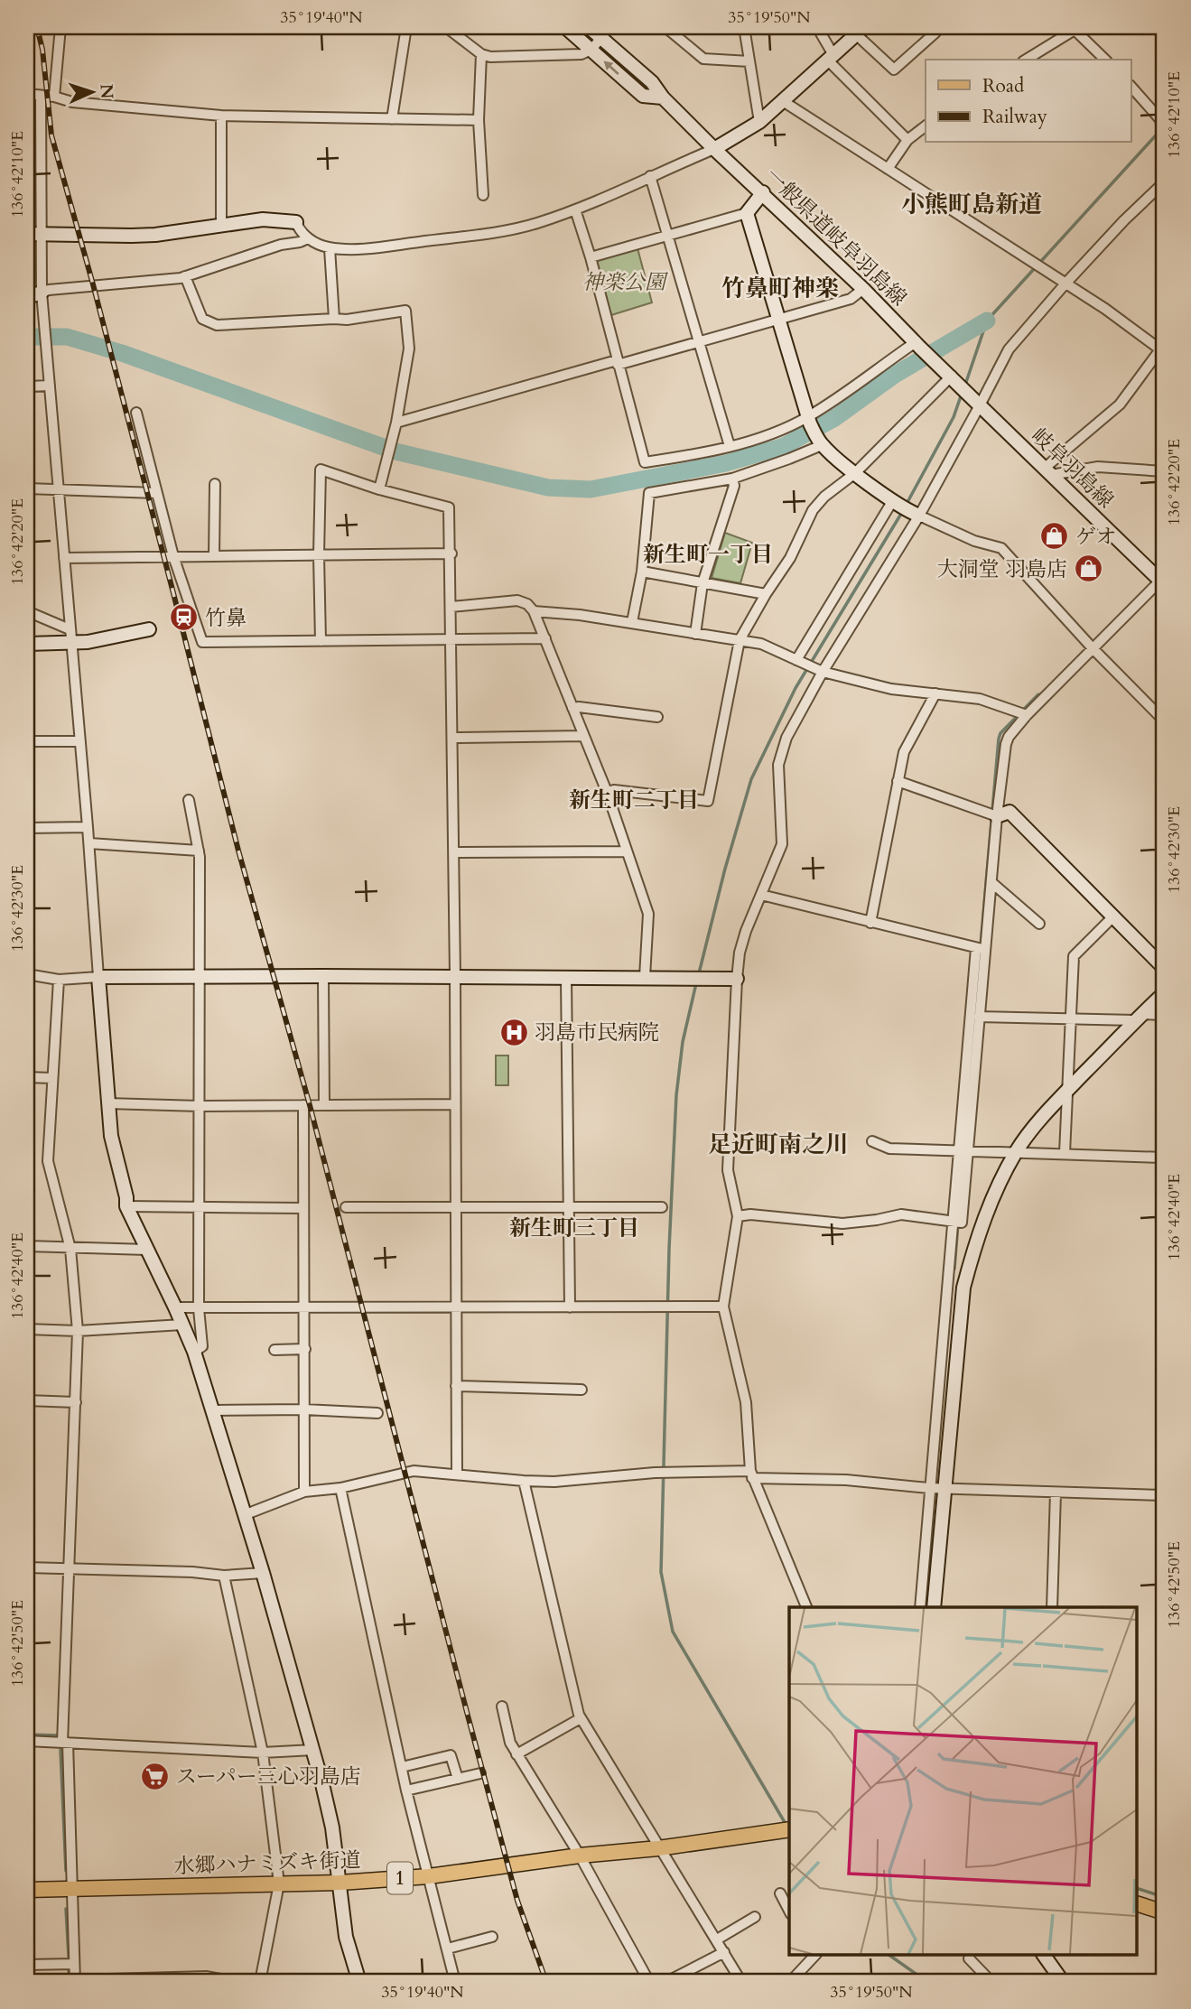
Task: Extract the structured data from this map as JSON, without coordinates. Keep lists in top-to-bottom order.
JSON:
{
  "streets": {
    "main road": ["水郷ハナミズキ街道", "1"],
    "street": ["一般県道岐阜羽島線", "岐阜羽島線"]
  },
  "crossings": [
    ["一般県道岐阜羽島線", "岐阜羽島線"]
  ],
  "districts": [
    "小熊町島新道",
    "竹鼻町神楽",
    "新生町一丁目",
    "新生町二丁目",
    "足近町南之川",
    "新生町三丁目"
  ],
  "parks": ["神楽公園"],
  "places": {
    "shop": ["ゲオ", "大洞堂 羽島店"],
    "station": ["竹鼻"],
    "hospital": ["羽島市民病院"],
    "supermarket": ["スーパー三心羽島店"]
  },
  "legend": ["Road", "Railway"],
  "north": "right",
  "coordinates": [
    "35°19'40\"N",
    "35°19'50\"N",
    "136°42'10\"E",
    "136°42'20\"E",
    "136°42'30\"E",
    "136°42'40\"E",
    "136°42'50\"E"
  ]
}
